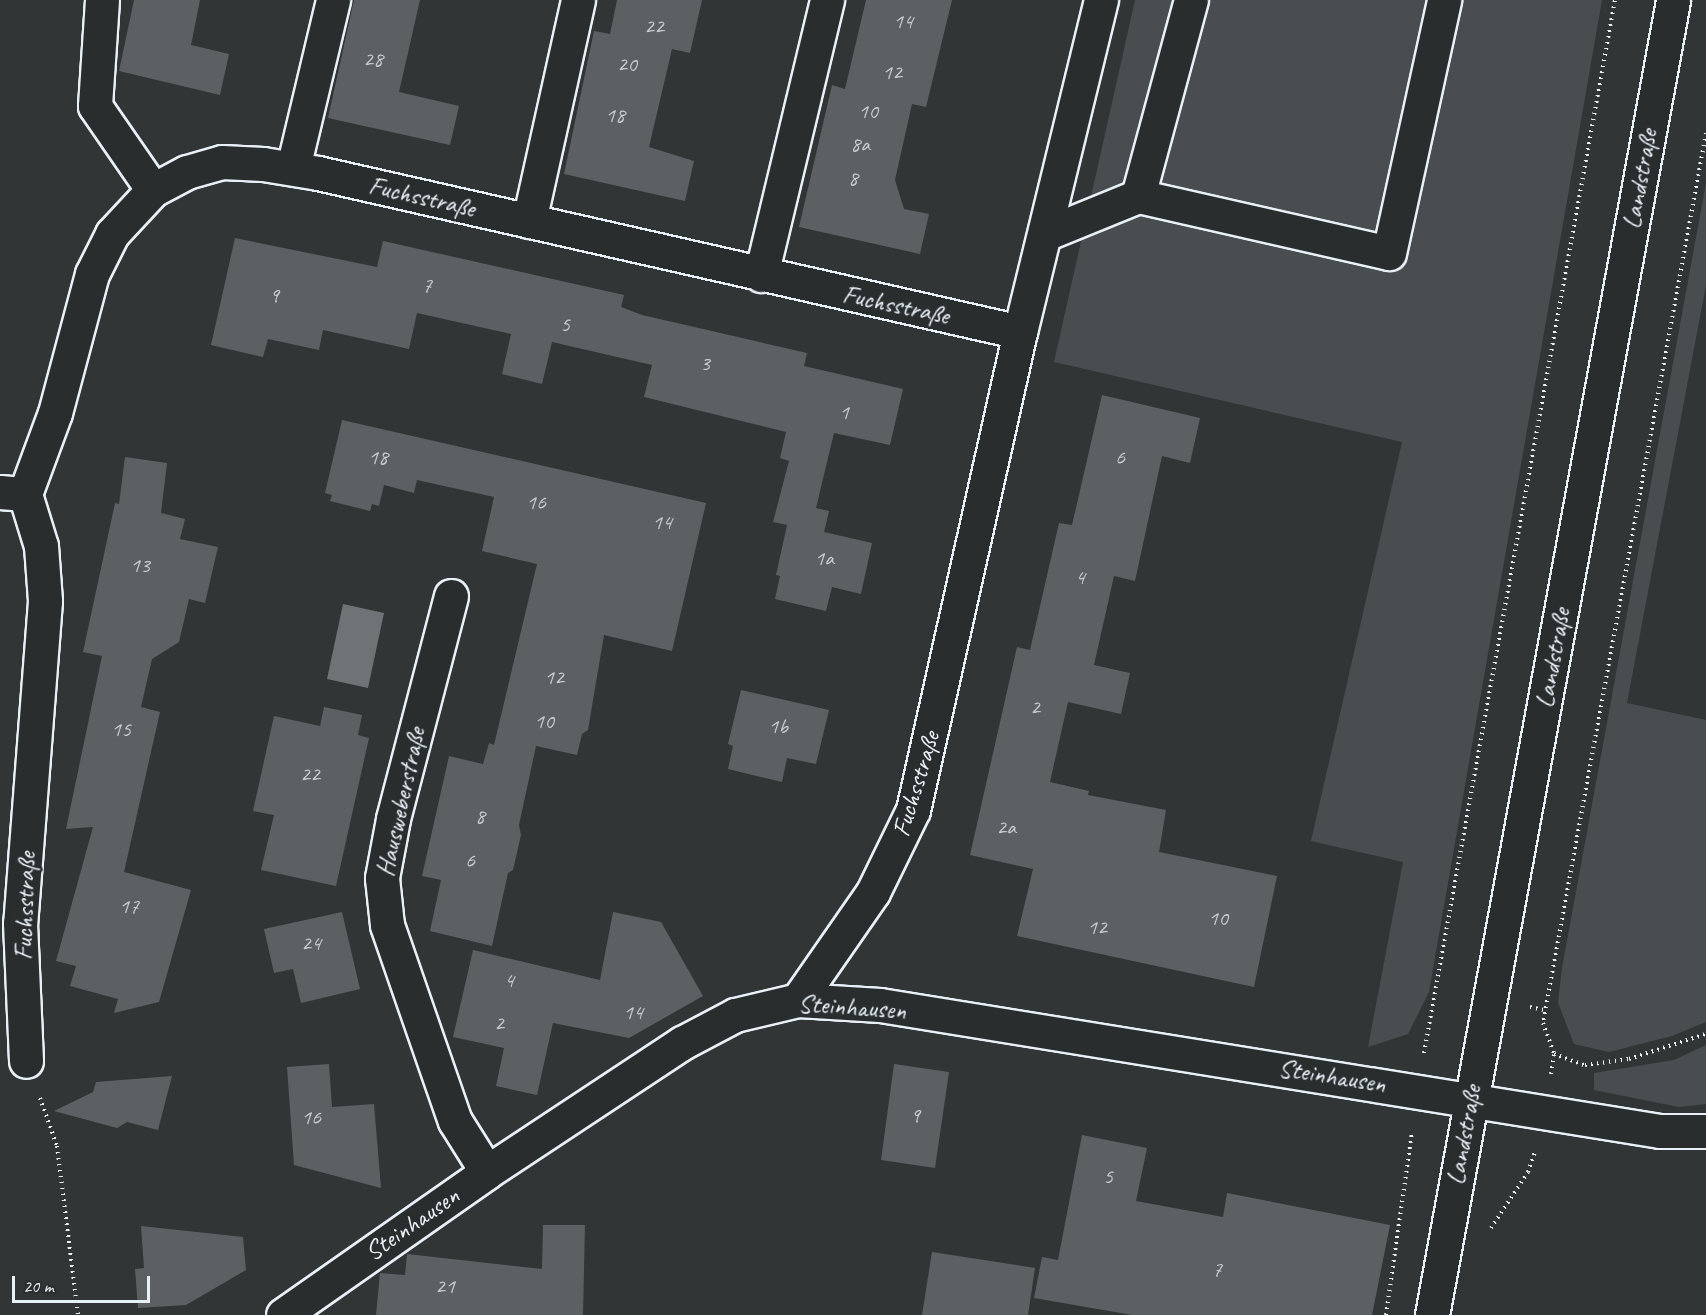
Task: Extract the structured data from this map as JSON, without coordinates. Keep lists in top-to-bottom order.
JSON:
{
  "streets": {
    "street": [
      "Landstraße",
      "Fuchsstraße",
      "Hausweberstraße",
      "Steinhausen"
    ]
  },
  "crossings": [
    ["Landstraße", "Steinhausen"],
    ["Fuchsstraße", "Steinhausen"],
    ["Hausweberstraße", "Steinhausen"]
  ],
  "house_numbers": [
    "14",
    "22",
    "28",
    "20",
    "12",
    "10",
    "18",
    "8a",
    "8",
    "7",
    "9",
    "5",
    "3",
    "1",
    "18",
    "6",
    "16",
    "14",
    "1a",
    "13",
    "4",
    "12",
    "2",
    "10",
    "1b",
    "15",
    "22",
    "8",
    "2a",
    "6",
    "17",
    "10",
    "12",
    "24",
    "4",
    "14",
    "2",
    "9",
    "16",
    "5",
    "7",
    "21"
  ],
  "scale_bar": "20 m"
}
